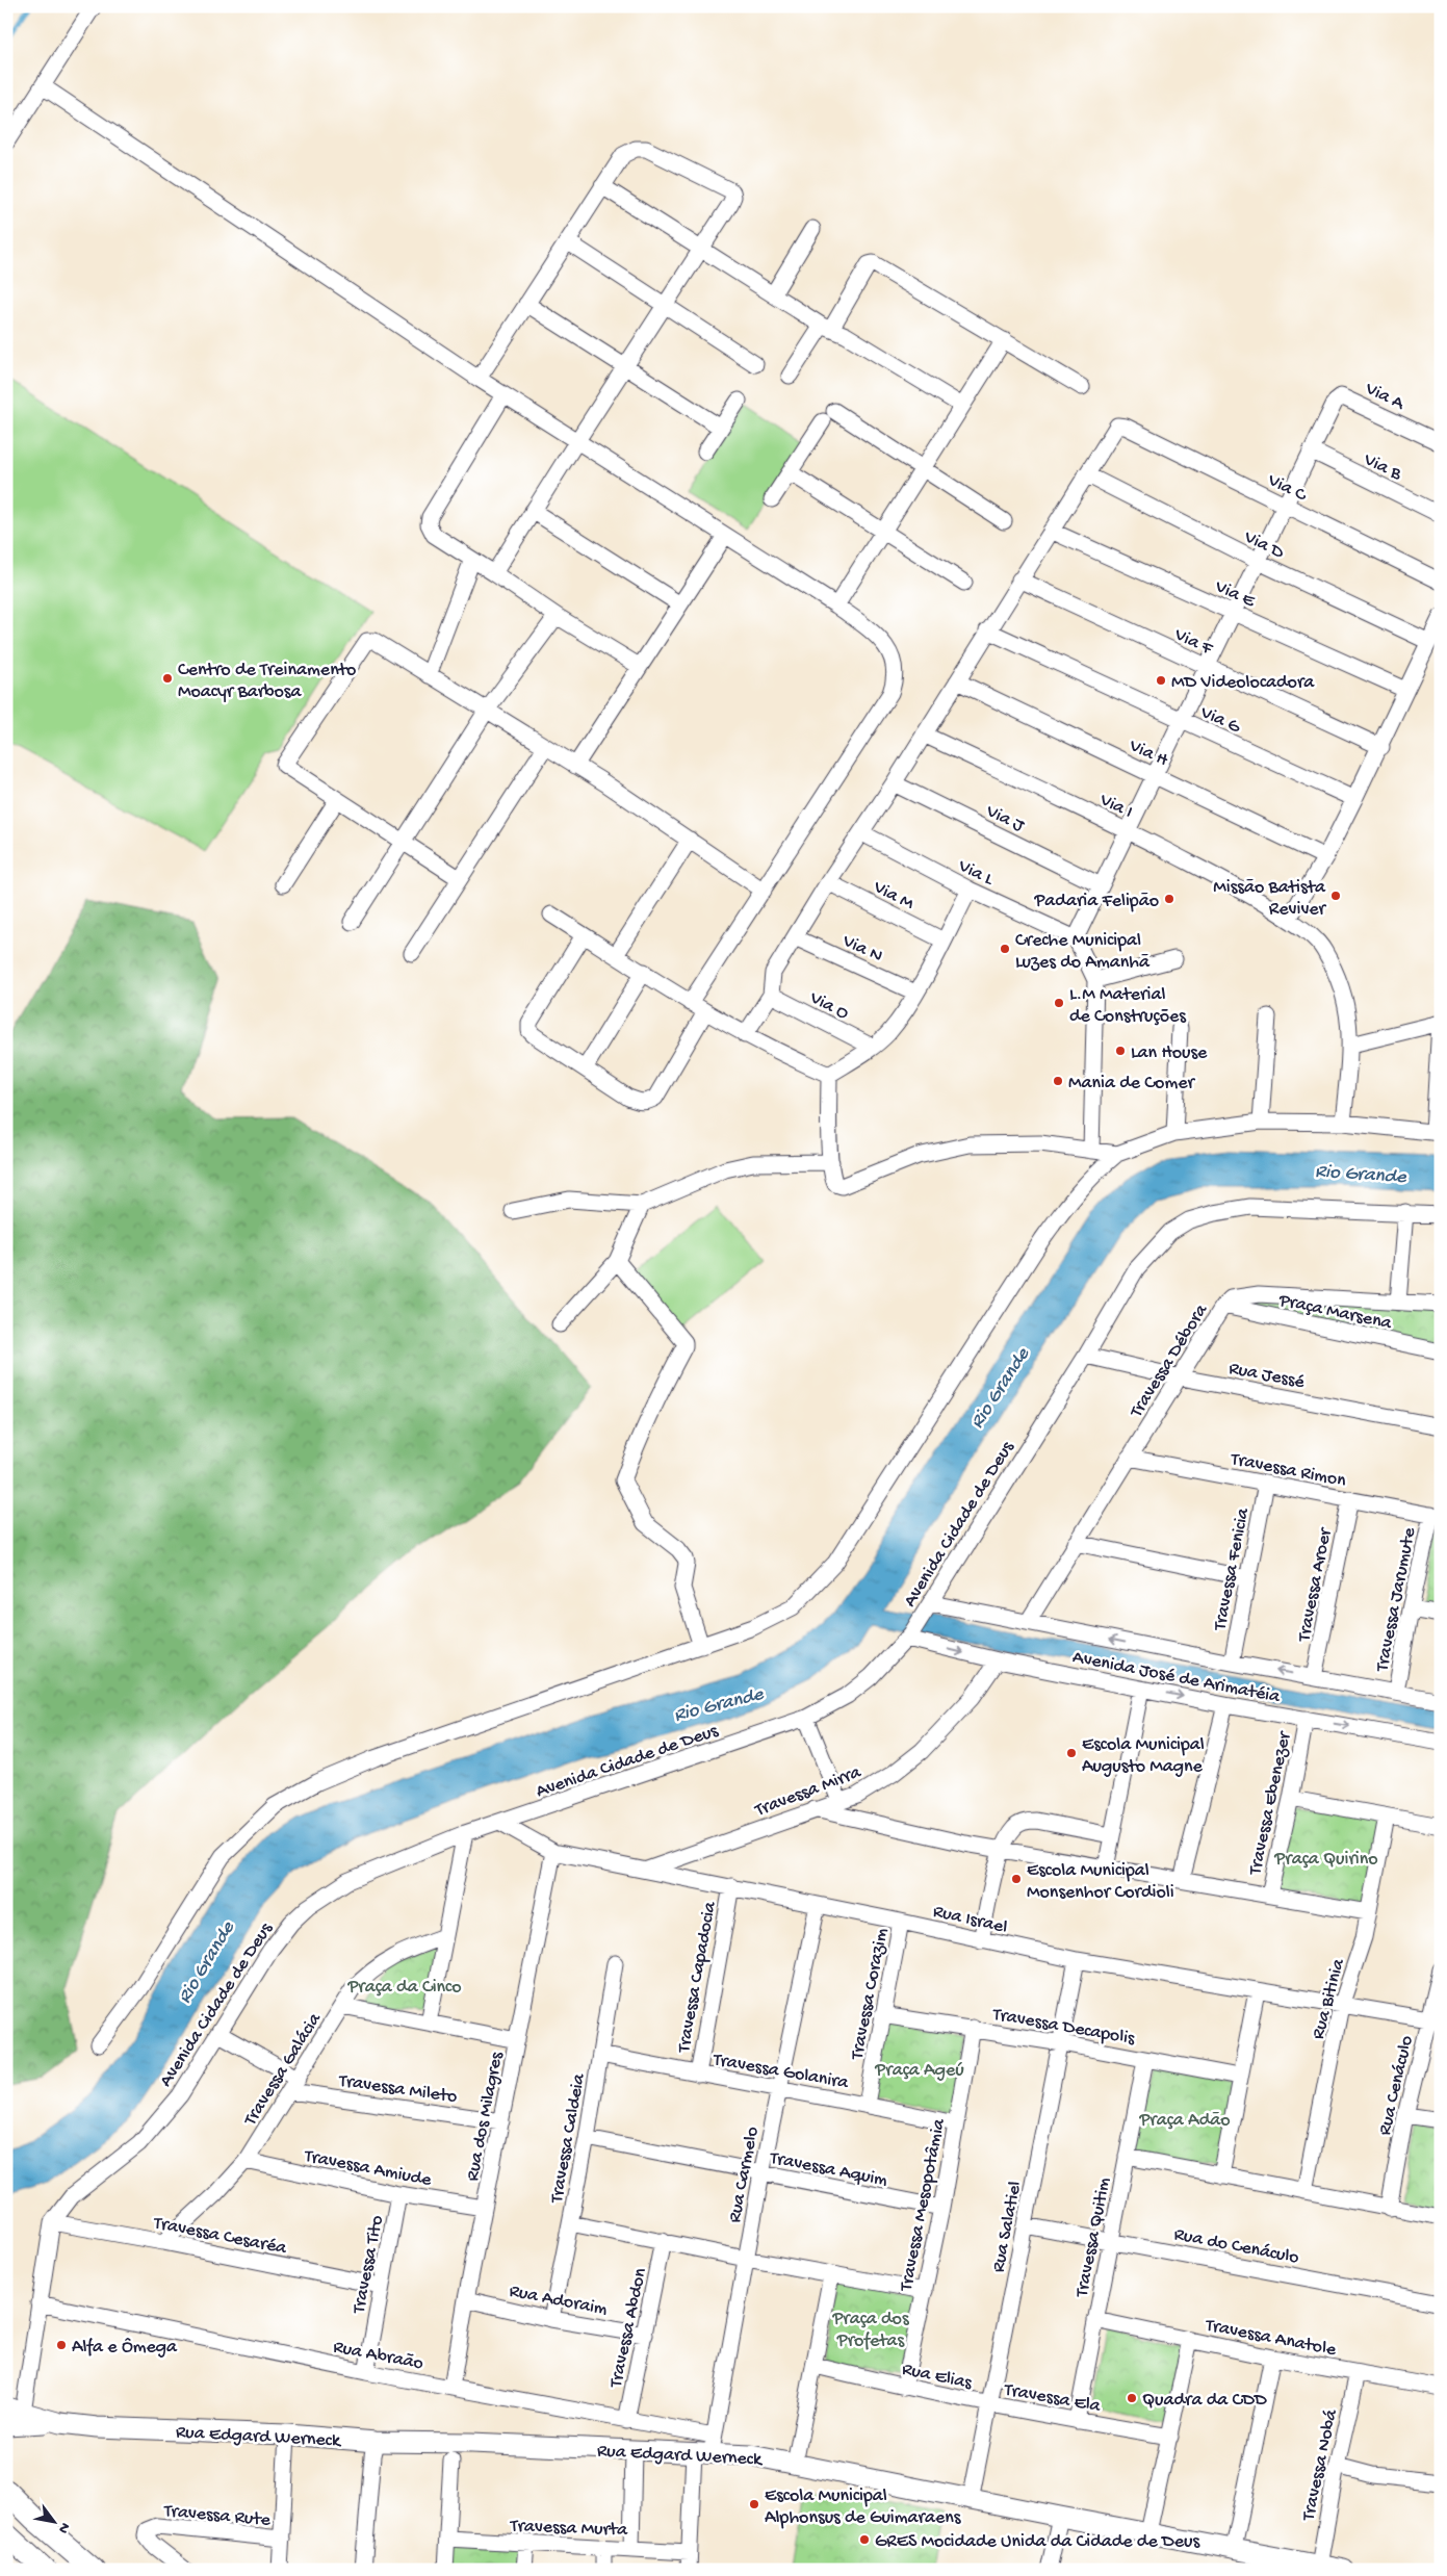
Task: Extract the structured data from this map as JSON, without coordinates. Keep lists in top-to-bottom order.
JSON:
{
  "streets": {
    "main road": ["Rua Edgard Werneck"],
    "street": [
      "Via A",
      "Via B",
      "Via C",
      "Via D",
      "Via E",
      "Via F",
      "Via G",
      "Via H",
      "Via I",
      "Via J",
      "Via L",
      "Via M",
      "Via N",
      "Via O",
      "Praça Marsena",
      "Travessa Débora",
      "Rua Jessé",
      "Travessa Rimon",
      "Avenida Cidade de Deus",
      "Travessa Fenicia",
      "Travessa Aroer",
      "Travessa Jarumute",
      "Avenida José de Arimatéia",
      "Travessa Mirra",
      "Travessa Ebenezer",
      "Rua Israel",
      "Travessa Capadocia",
      "Travessa Corazim",
      "Rua Bitinia",
      "Travessa Decapolis",
      "Travessa Galácia",
      "Travessa Golanira",
      "Rua Cenáculo",
      "Travessa Mileto",
      "Rua dos Milagres",
      "Travessa Caldeia",
      "Travessa Amiude",
      "Travessa Aquim",
      "Rua Carmelo",
      "Travessa Mesopotâmia",
      "Rua Salatiel",
      "Travessa Cesaréa",
      "Travessa Quitim",
      "Rua do Cenáculo",
      "Travessa Tito",
      "Rua Adoraim",
      "Travessa Abdon",
      "Travessa Anatole",
      "Rua Abraão",
      "Rua Elias",
      "Travessa Ela",
      "Travessa Nobá",
      "Travessa Rute",
      "Travessa Murta"
    ]
  },
  "crossings": [
    ["Via A", "Via B"],
    ["Via C", "Via D"],
    ["Praça Marsena", "Travessa Débora"],
    ["Travessa Débora", "Rua Jessé"],
    ["Travessa Débora", "Travessa Rimon"],
    ["Travessa Débora", "Avenida José de Arimatéia"],
    ["Rua Jessé", "Avenida Cidade de Deus"],
    ["Travessa Rimon", "Travessa Fenicia"],
    ["Travessa Rimon", "Travessa Aroer"],
    ["Travessa Rimon", "Travessa Jarumute"],
    ["Avenida Cidade de Deus", "Avenida José de Arimatéia"],
    ["Avenida Cidade de Deus", "Rua Israel"],
    ["Avenida Cidade de Deus", "Travessa Mileto"],
    ["Avenida Cidade de Deus", "Travessa Cesaréa"],
    ["Travessa Fenicia", "Avenida José de Arimatéia"],
    ["Travessa Aroer", "Avenida José de Arimatéia"],
    ["Travessa Jarumute", "Avenida José de Arimatéia"],
    ["Avenida José de Arimatéia", "Travessa Mirra"],
    ["Avenida José de Arimatéia", "Travessa Ebenezer"],
    ["Travessa Mirra", "Rua Israel"],
    ["Rua Israel", "Travessa Capadocia"],
    ["Rua Israel", "Travessa Corazim"],
    ["Rua Israel", "Rua Bitinia"],
    ["Rua Israel", "Rua Cenáculo"],
    ["Rua Israel", "Rua dos Milagres"],
    ["Rua Israel", "Rua Carmelo"],
    ["Rua Israel", "Rua Salatiel"],
    ["Travessa Capadocia", "Travessa Golanira"],
    ["Travessa Corazim", "Travessa Decapolis"],
    ["Travessa Corazim", "Travessa Golanira"],
    ["Travessa Decapolis", "Travessa Mesopotâmia"],
    ["Travessa Decapolis", "Rua Salatiel"],
    ["Travessa Decapolis", "Travessa Quitim"],
    ["Travessa Galácia", "Travessa Mileto"],
    ["Travessa Galácia", "Travessa Amiude"],
    ["Travessa Galácia", "Travessa Cesaréa"],
    ["Travessa Golanira", "Travessa Caldeia"],
    ["Travessa Golanira", "Rua Carmelo"],
    ["Travessa Golanira", "Travessa Mesopotâmia"],
    ["Travessa Mileto", "Rua dos Milagres"],
    ["Rua dos Milagres", "Travessa Amiude"],
    ["Rua dos Milagres", "Rua Adoraim"],
    ["Rua dos Milagres", "Rua Abraão"],
    ["Travessa Caldeia", "Travessa Aquim"],
    ["Travessa Caldeia", "Rua Adoraim"],
    ["Travessa Amiude", "Travessa Tito"],
    ["Travessa Aquim", "Rua Carmelo"],
    ["Travessa Aquim", "Travessa Mesopotâmia"],
    ["Rua Carmelo", "Rua Abraão"],
    ["Rua Carmelo", "Rua Edgard Werneck"],
    ["Rua Carmelo", "Travessa Murta"],
    ["Travessa Mesopotâmia", "Rua Elias"],
    ["Rua Salatiel", "Rua do Cenáculo"],
    ["Rua Salatiel", "Rua Elias"],
    ["Rua Salatiel", "Travessa Ela"],
    ["Rua Salatiel", "Rua Edgard Werneck"],
    ["Travessa Cesaréa", "Travessa Tito"],
    ["Travessa Quitim", "Rua do Cenáculo"],
    ["Travessa Quitim", "Travessa Anatole"],
    ["Travessa Quitim", "Travessa Ela"],
    ["Travessa Tito", "Rua Abraão"],
    ["Rua Adoraim", "Travessa Abdon"],
    ["Travessa Abdon", "Rua Abraão"],
    ["Travessa Anatole", "Travessa Nobá"],
    ["Rua Abraão", "Rua Edgard Werneck"],
    ["Rua Elias", "Travessa Ela"],
    ["Rua Edgard Werneck", "Travessa Nobá"]
  ],
  "water": ["Rio Grande"],
  "parks": [
    "Praça Quirino",
    "Praça da Cinco",
    "Praça Ageú",
    "Praça Adão",
    "Praça dos Profetas"
  ],
  "places": [
    "Centro de Treinamento Moacyr Barbosa",
    "MD Videolocadora",
    "Missão Batista Reviver",
    "Padaria Felipão",
    "Creche Municipal Luzes do Amanhã",
    "L.M Material de Construções",
    "Lan House",
    "Mania de Comer",
    "Escola Municipal Augusto Magne",
    "Escola Municipal Monsenhor Cordioli",
    "Alfa e Ômega",
    "Quadra da CDD",
    "Escola Municipal Alphonsus de Guimaraens",
    "GRES Mocidade Unida da Cidade de Deus"
  ],
  "north": "bottom right"
}
